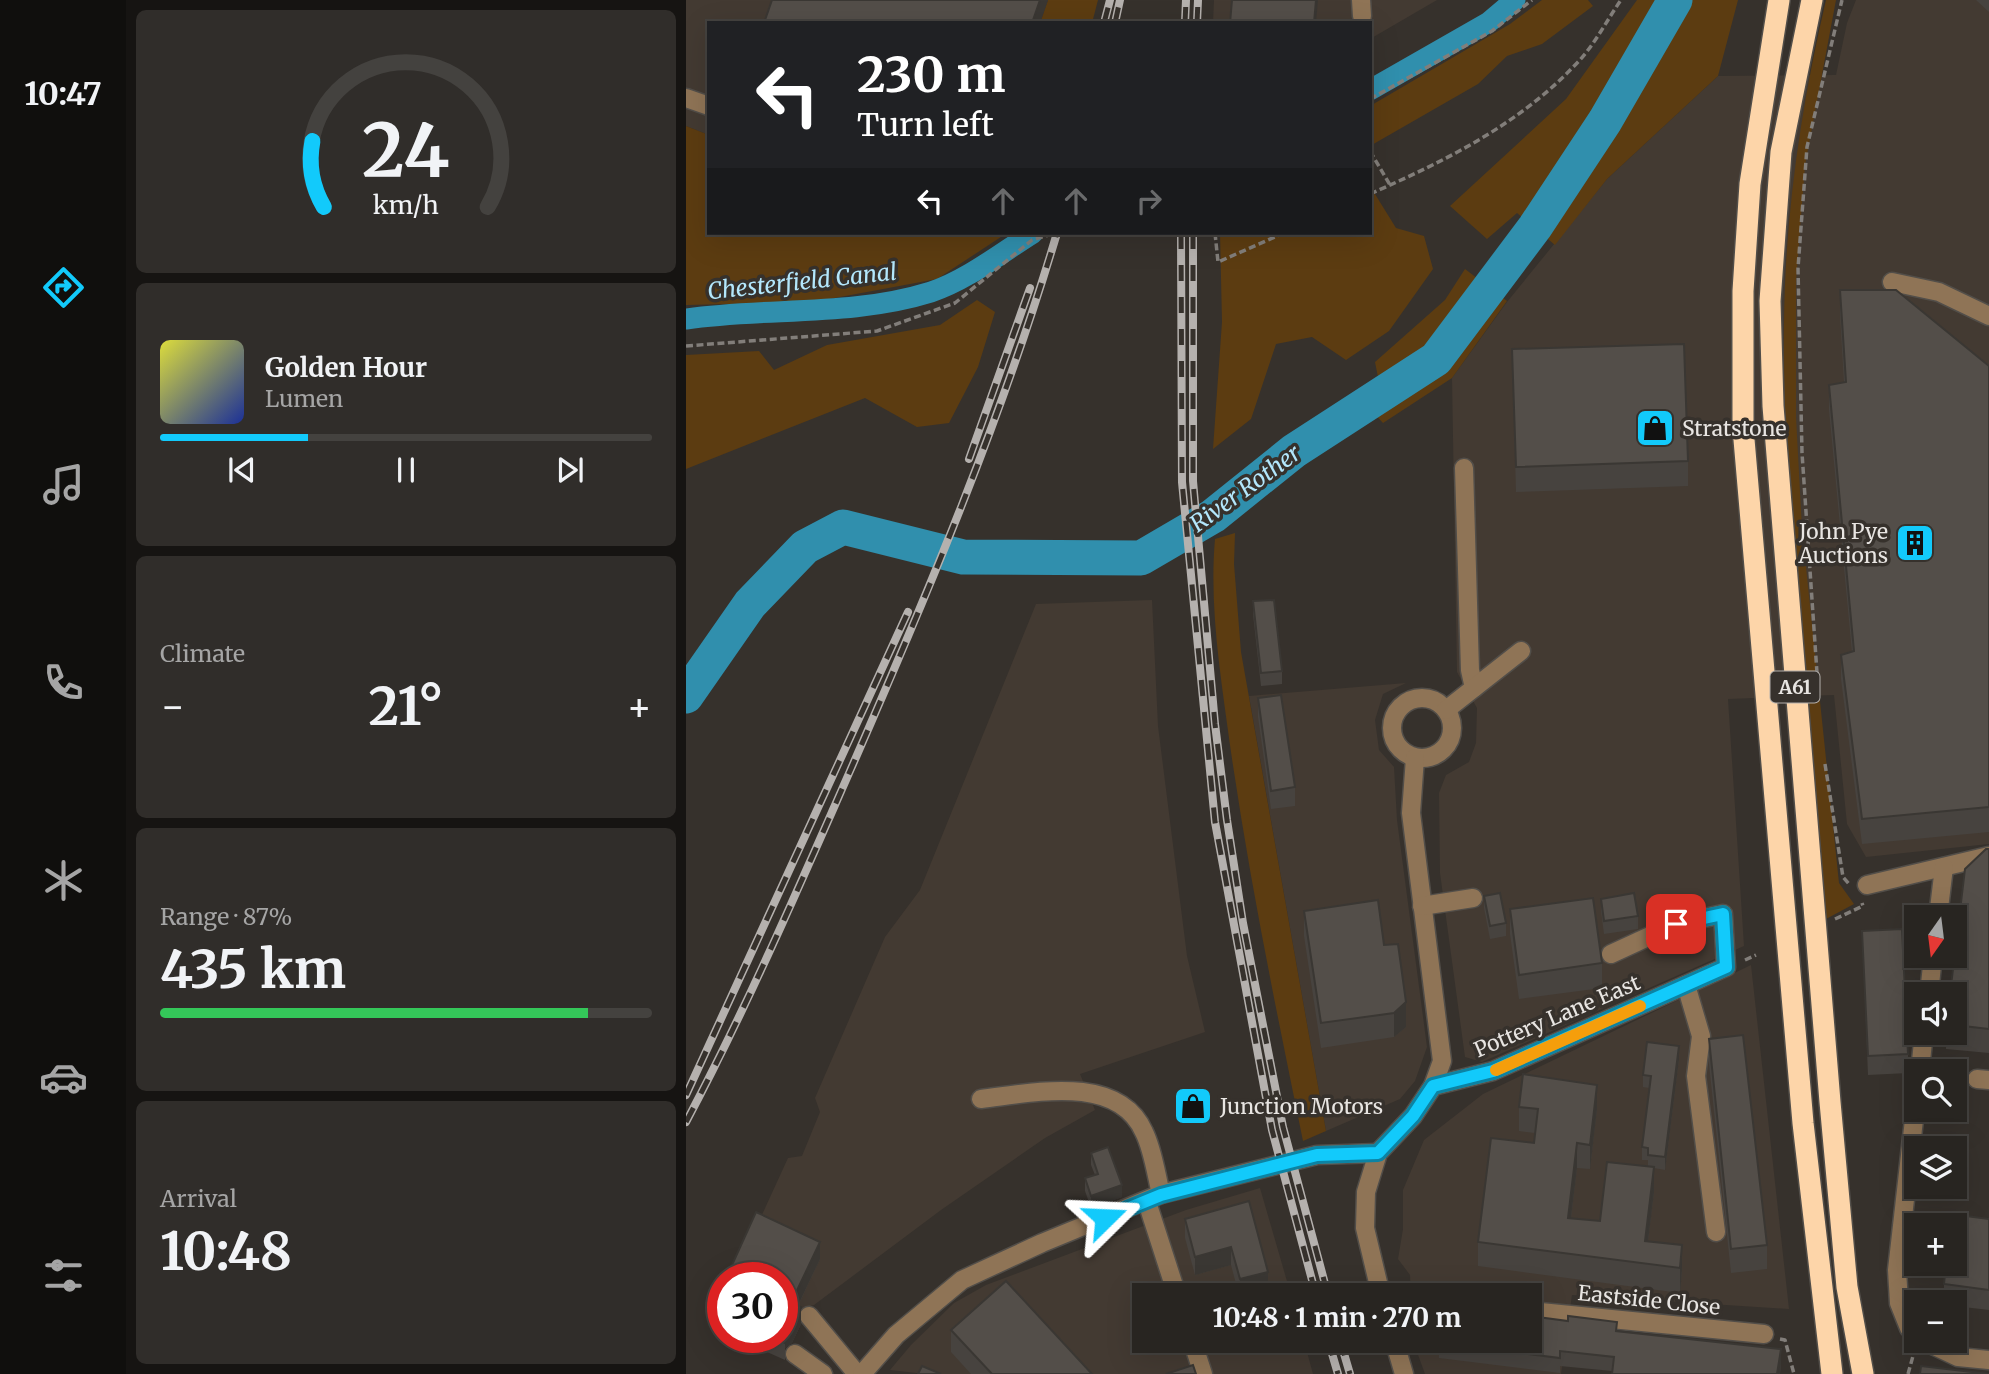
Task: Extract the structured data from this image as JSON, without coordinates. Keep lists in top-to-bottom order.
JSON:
{
  "streets": {
    "highway": ["A61"],
    "street": ["Pottery Lane East", "Eastside Close"]
  },
  "water": ["Chesterfield Canal", "River Rother"],
  "places": {
    "shop": ["Stratstone", "Junction Motors"],
    "building": ["John Pye Auctions"]
  },
  "north": "bottom",
  "page": {
    "tabs": "10:47",
    "turn": ["230 m", "Turn left"],
    "song": ["Golden Hour", "Lumen"],
    "tile": [
      "Climate",
      ["Range · 87%", "435 km"],
      ["Arrival", "10:48"]
    ],
    "heat": ["−", "21°", "+"],
    "map_buttons": ["+", "−"],
    "limit": "30",
    "trip": "10:48 · 1 min · 270 m",
    "gauge": ["24", "km/h"]
  }
}
